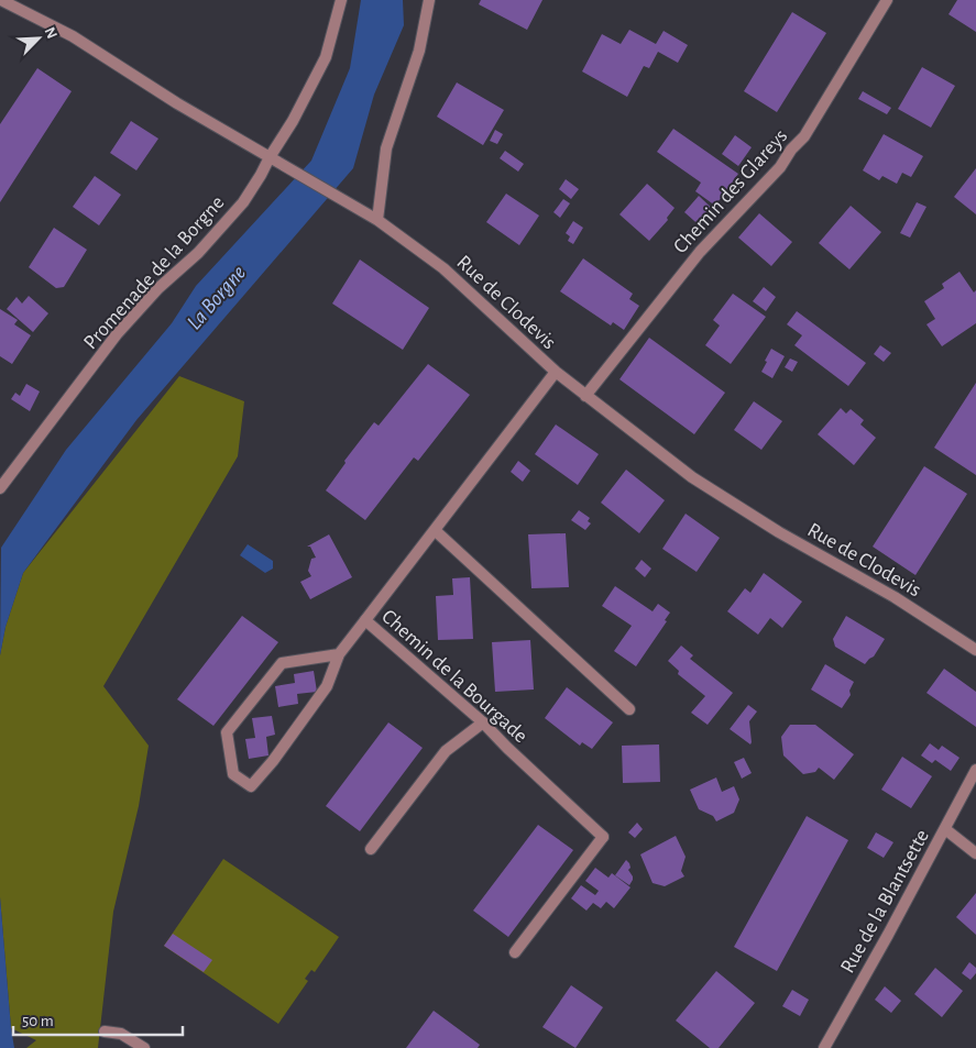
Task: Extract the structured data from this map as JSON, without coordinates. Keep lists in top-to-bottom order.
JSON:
{
  "streets": {
    "street": [
      "Chemin des Glareys",
      "Promenade de la Borgne",
      "Rue de Clodevis",
      "Chemin de la Bourgade",
      "Rue de la Blantsette"
    ]
  },
  "crossings": [
    ["Chemin des Glareys", "Rue de Clodevis"],
    ["Promenade de la Borgne", "Rue de Clodevis"],
    ["Rue de Clodevis", "Chemin de la Bourgade"]
  ],
  "water": ["La Borgne"],
  "scale_bar": "50 m",
  "north": "top right"
}
